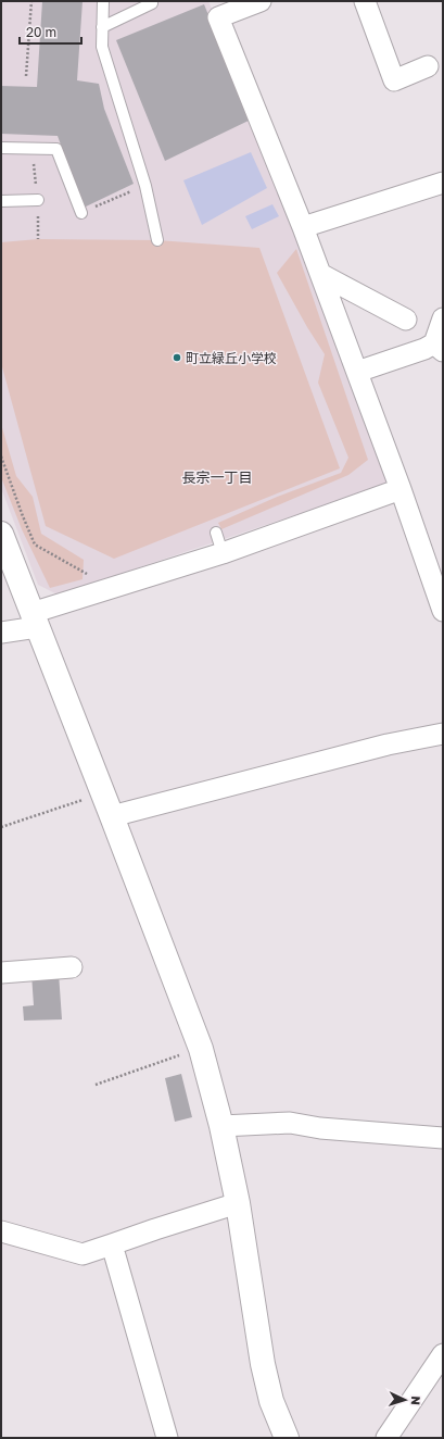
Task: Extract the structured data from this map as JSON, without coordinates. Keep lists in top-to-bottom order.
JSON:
{
  "districts": ["長宗一丁目"],
  "places": ["町立緑丘小学校"],
  "scale_bar": "20 m",
  "north": "right"
}
